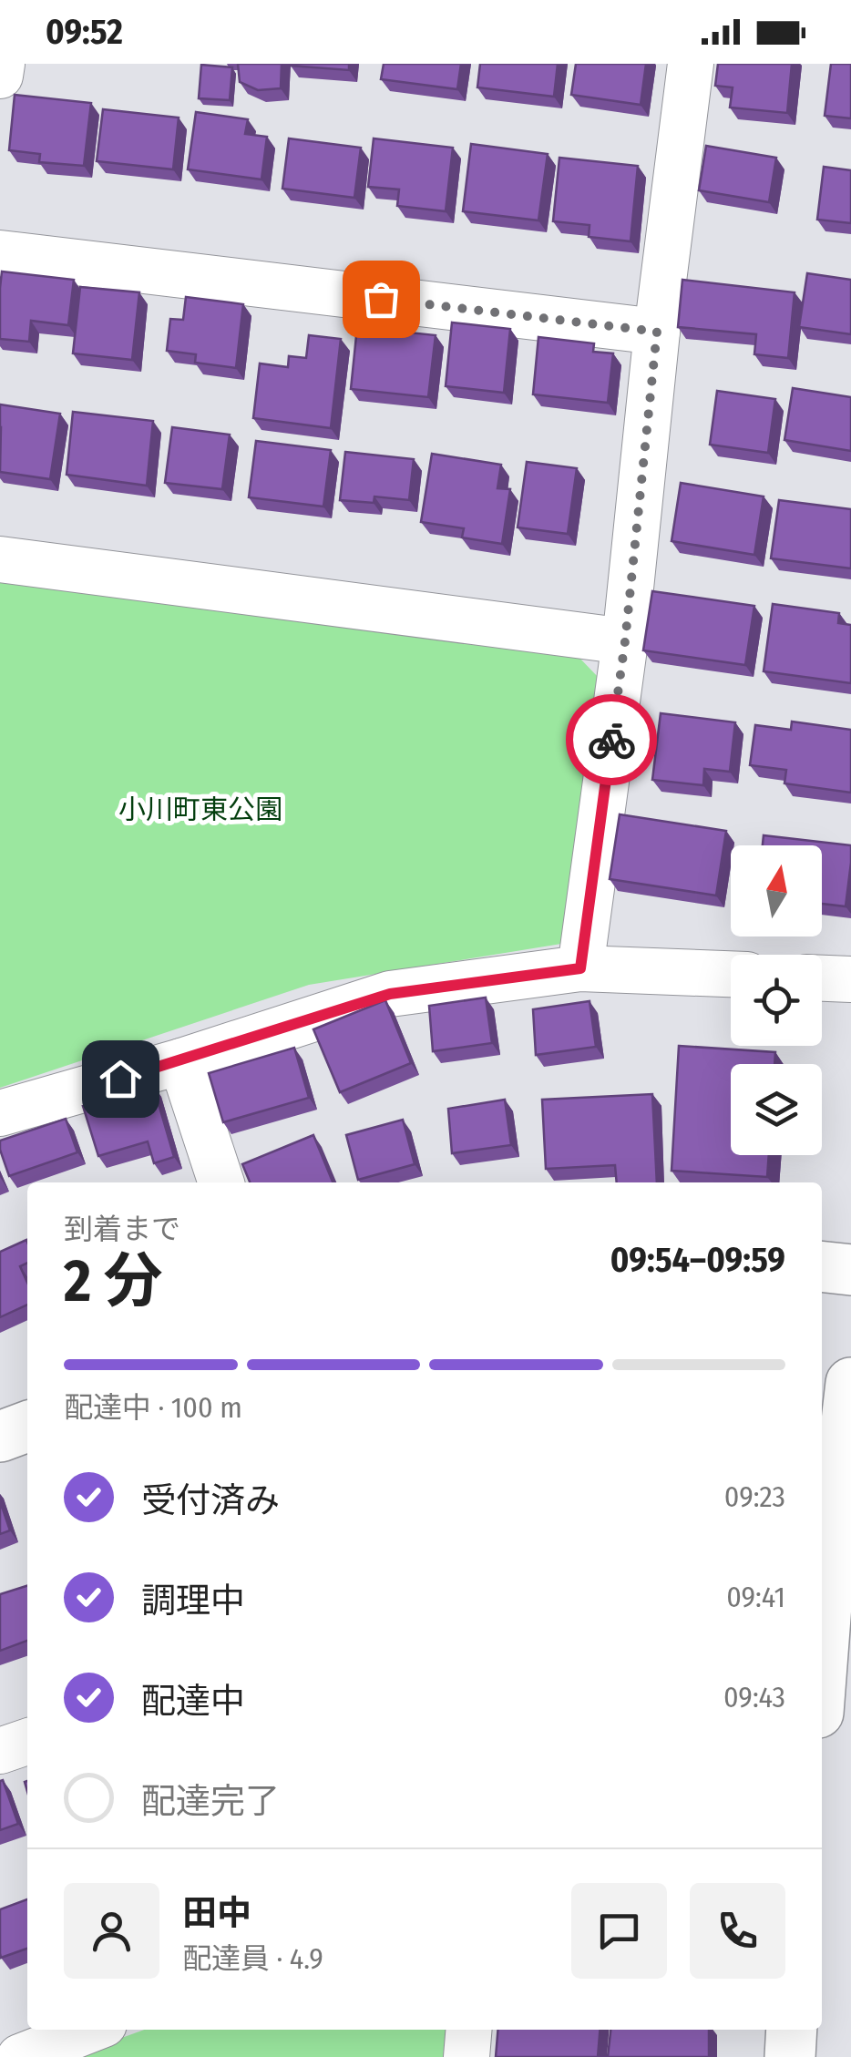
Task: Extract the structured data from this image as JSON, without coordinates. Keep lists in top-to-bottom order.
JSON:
{
  "parks": ["小川町東公園"],
  "north": "top",
  "page": {
    "status": "09:52",
    "heading": ["2 分", "到着まで", "09:54–09:59"],
    "panel": ["田中", "配達員 · 4.9"],
    "bar": "配達中 · 100 m",
    "list": [
      ["受付済み", "09:23"],
      ["調理中", "09:41"],
      ["配達中", "09:43"],
      "配達完了"
    ]
  }
}
